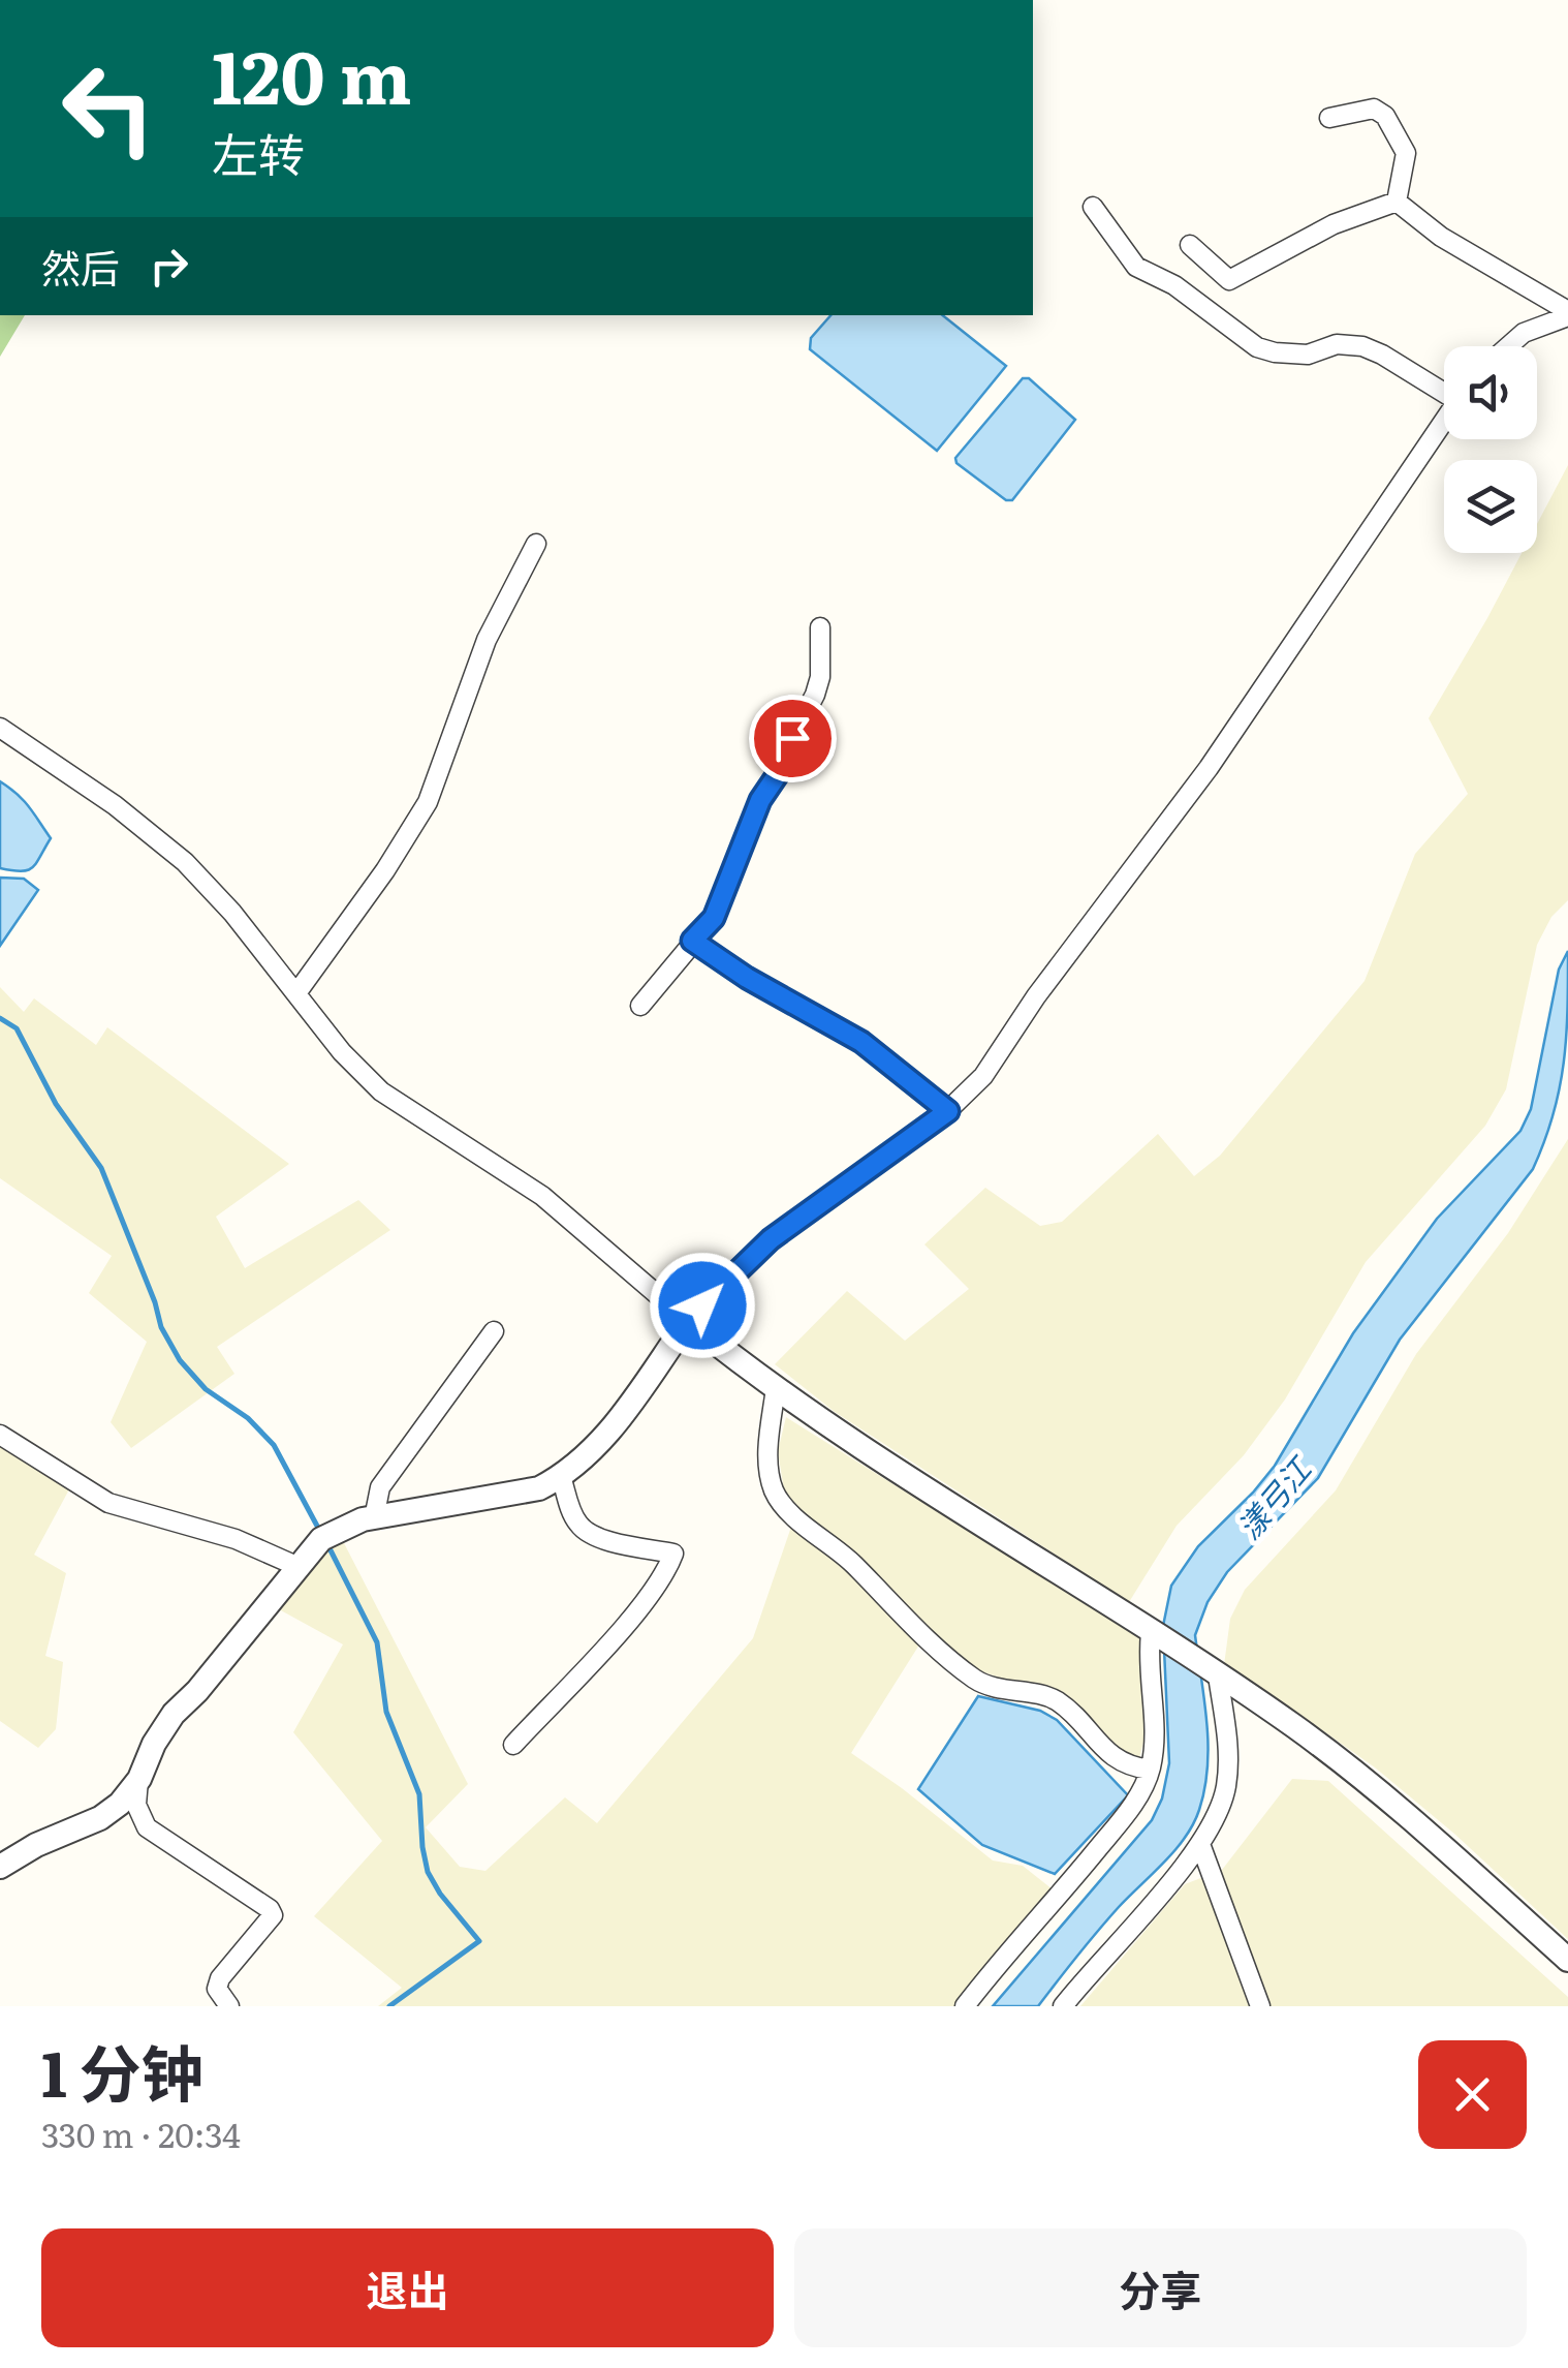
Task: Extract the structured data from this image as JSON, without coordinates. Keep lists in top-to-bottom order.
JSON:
{
  "water": ["漾弓江"],
  "page": {
    "turn": ["120 m", "左转"],
    "then": "然后",
    "heading": ["1 分钟", "330 m · 20:34"],
    "buttons": ["退出", "分享"]
  }
}
